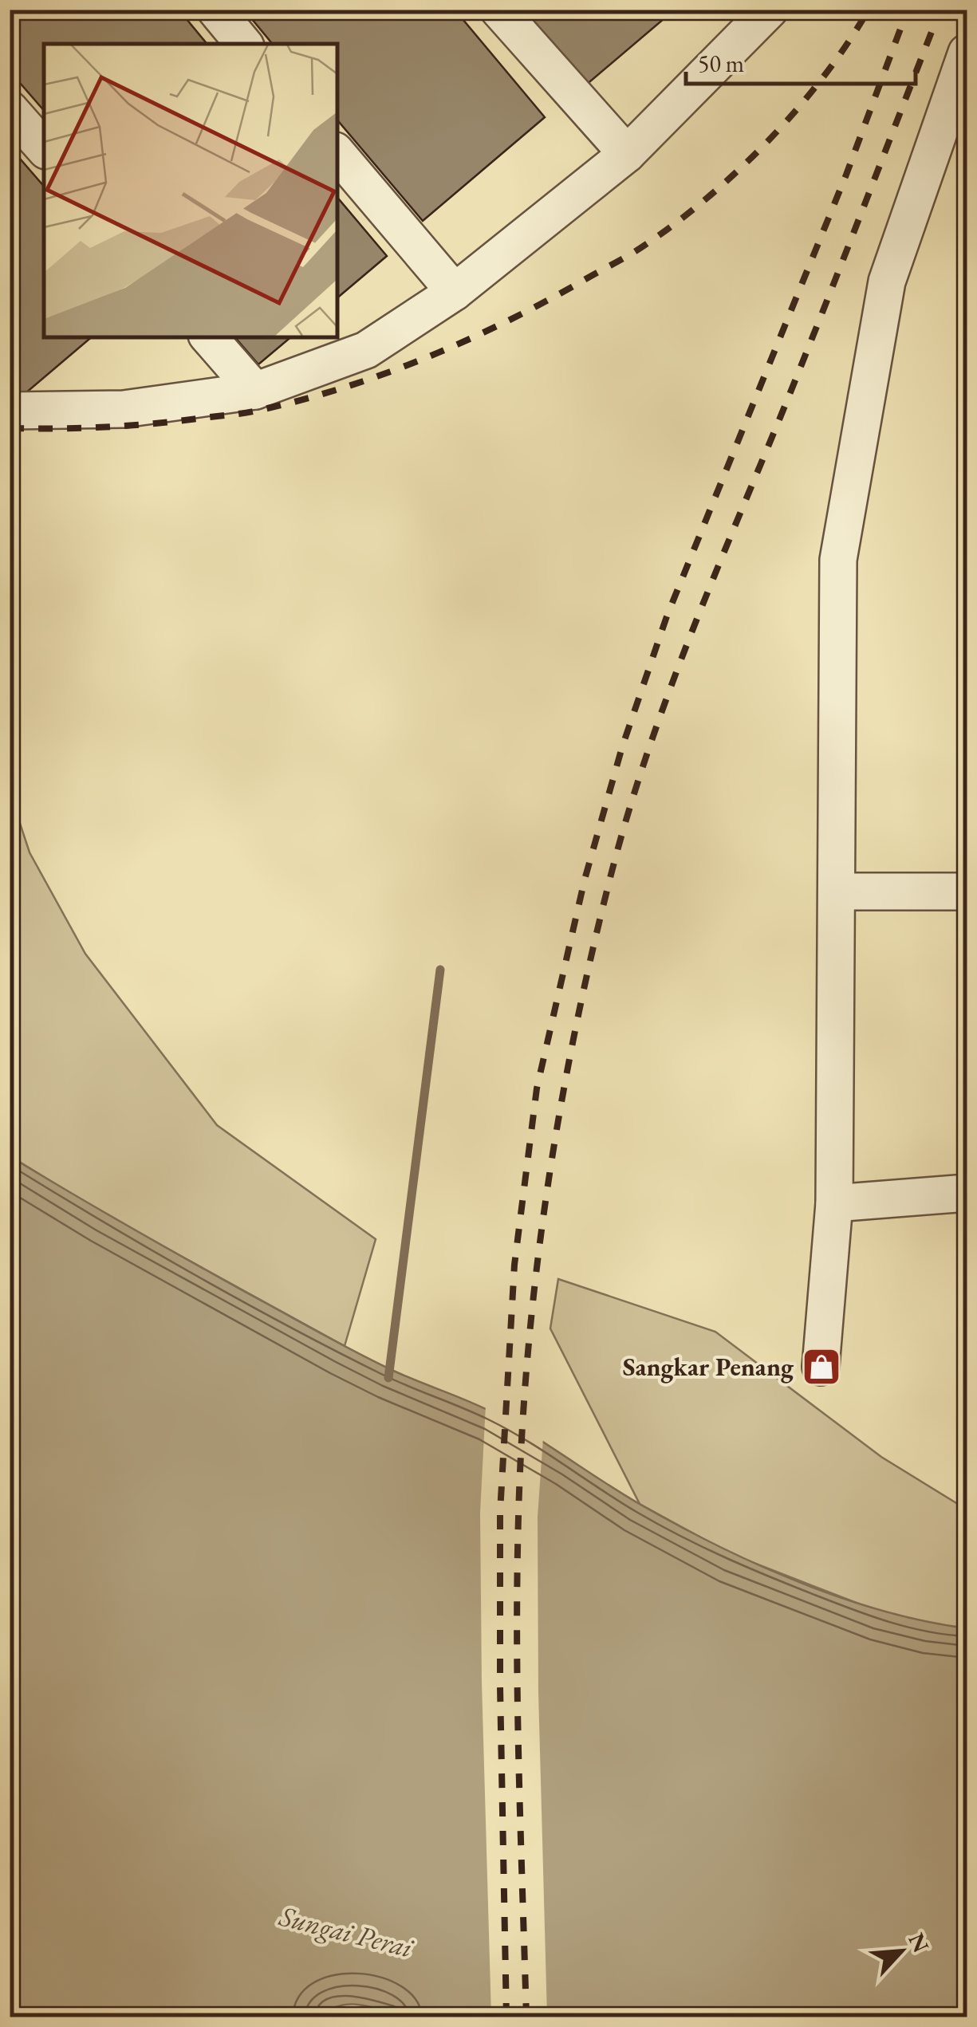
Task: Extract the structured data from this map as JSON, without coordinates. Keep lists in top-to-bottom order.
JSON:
{
  "water": ["Sungai Perai"],
  "places": {
    "shop": ["Sangkar Penang"]
  },
  "scale_bar": "50 m",
  "north": "top right"
}
